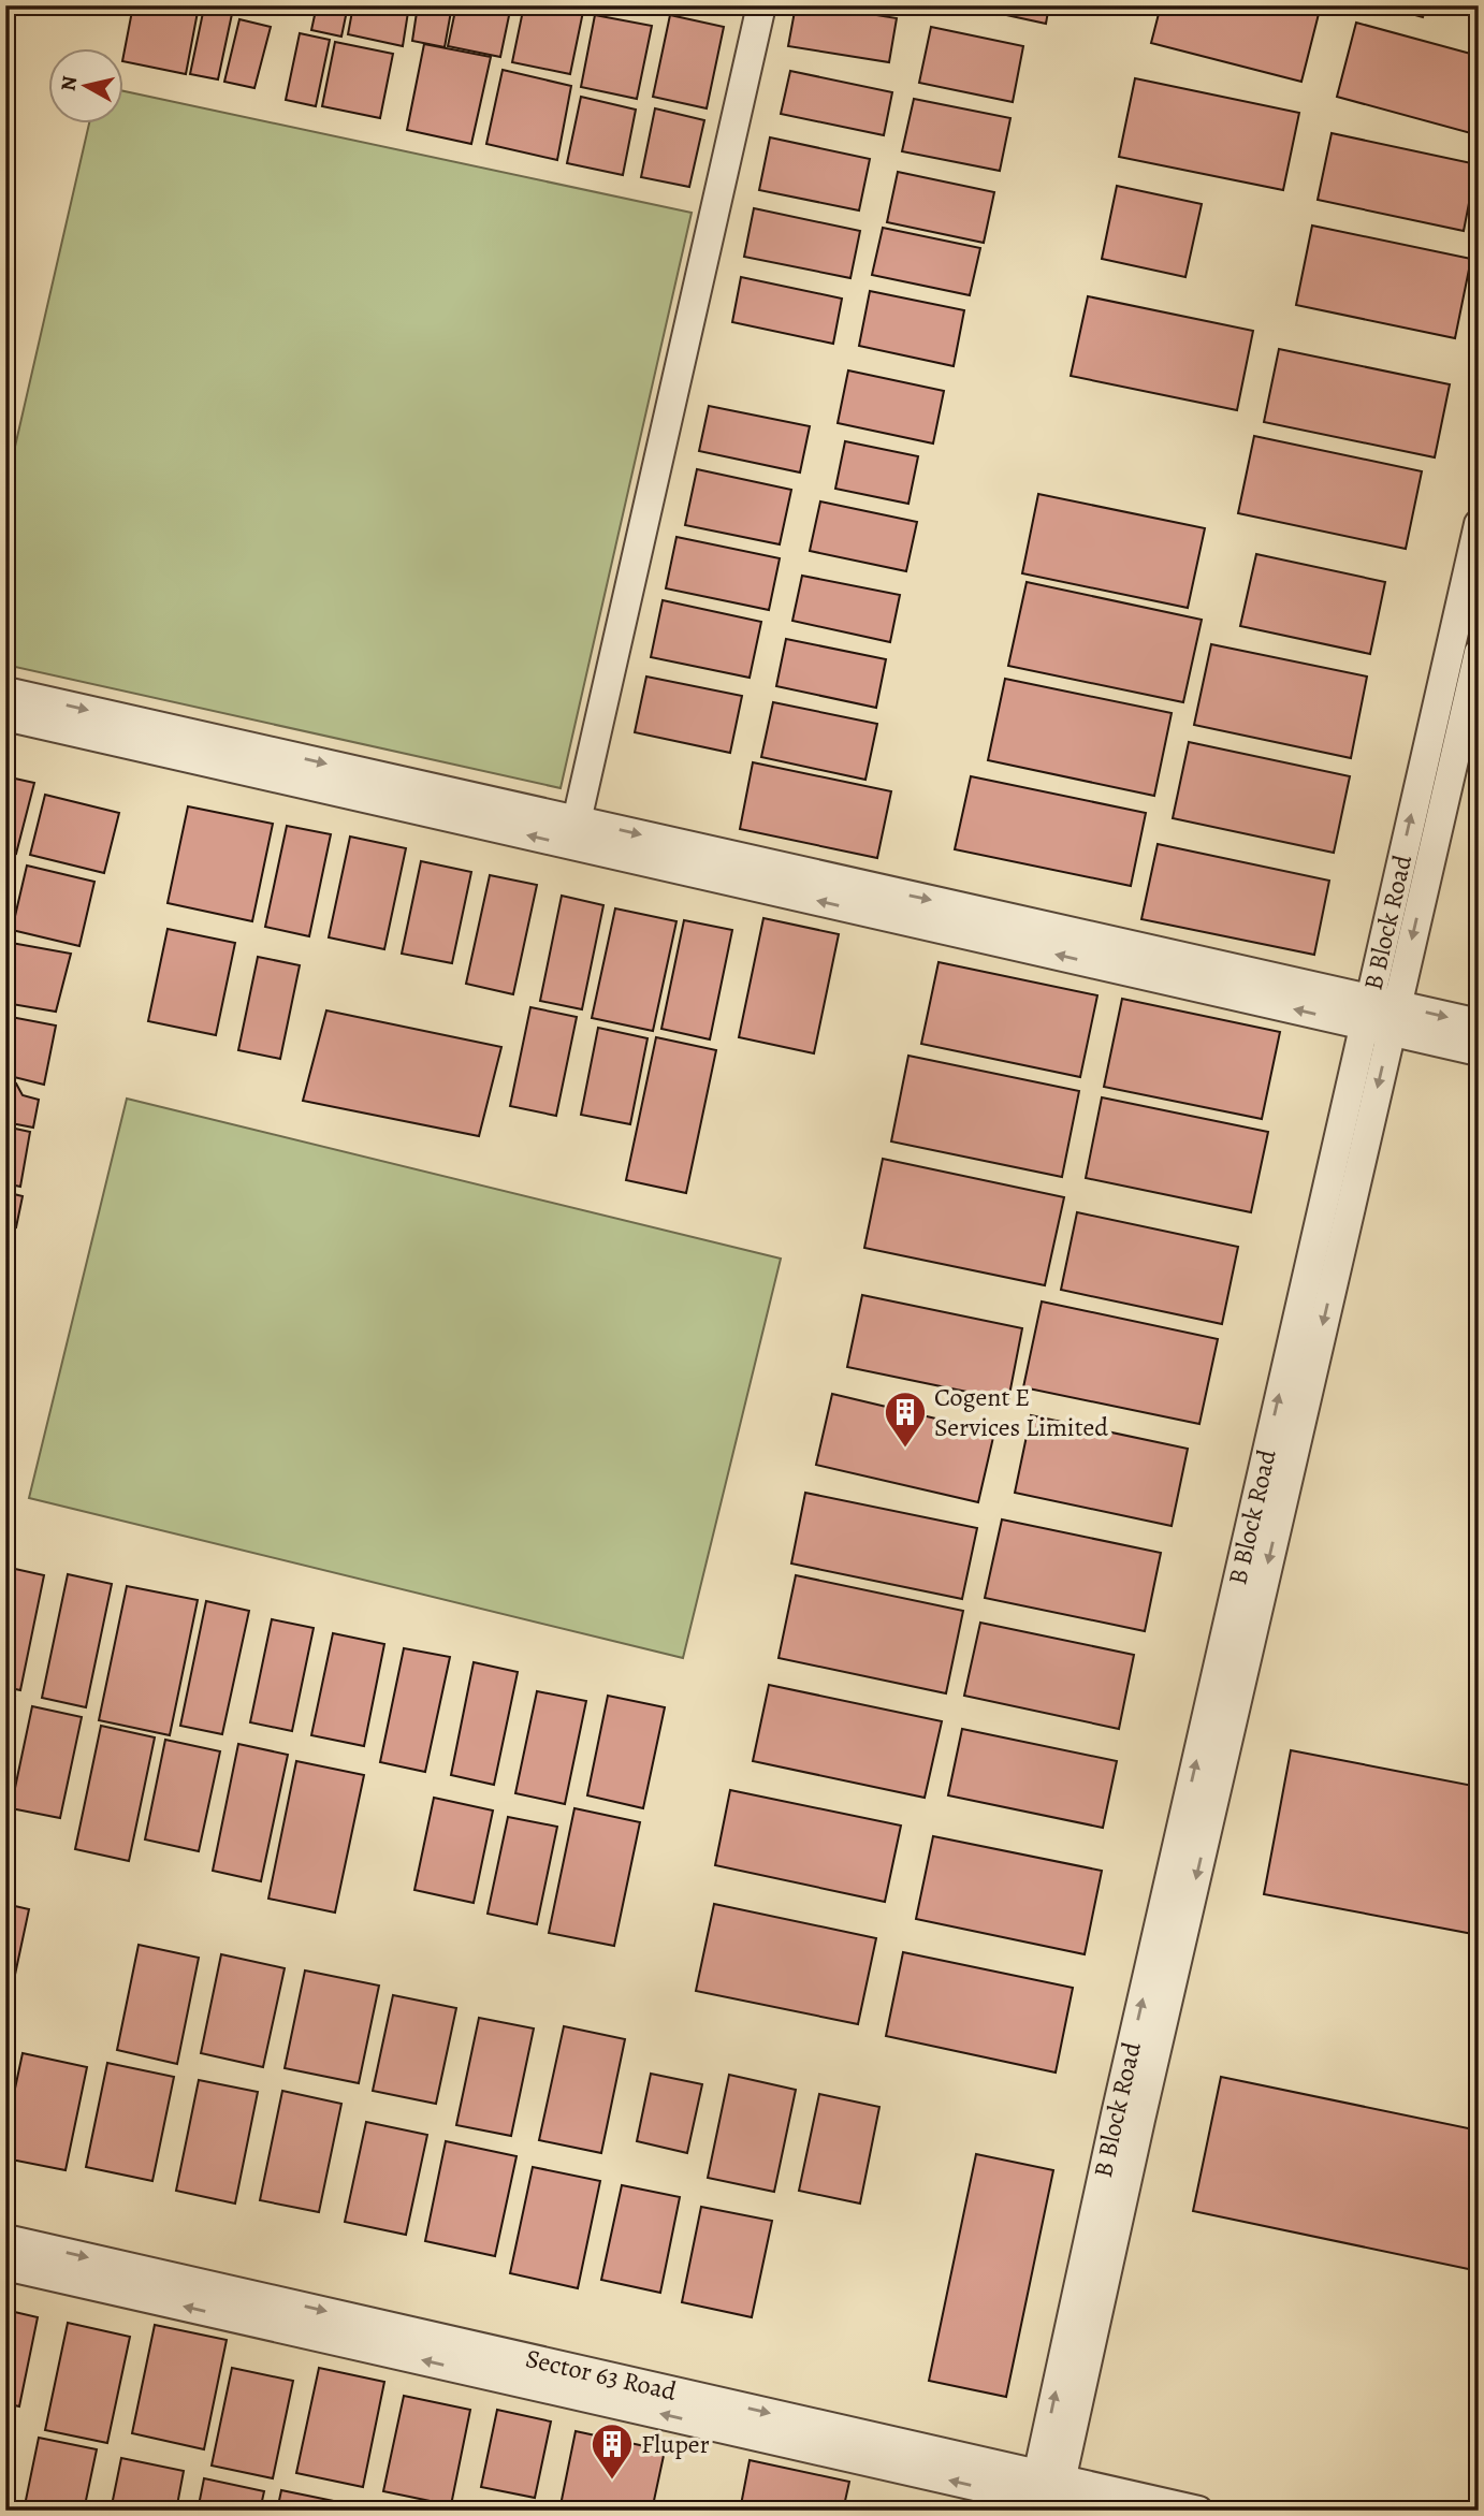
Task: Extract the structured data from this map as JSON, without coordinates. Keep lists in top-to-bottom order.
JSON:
{
  "streets": {
    "street": ["B Block Road", "Sector 63 Road"]
  },
  "crossings": [
    ["B Block Road", "Sector 63 Road"]
  ],
  "places": {
    "building": ["Cogent E Services Limited", "Fluper"]
  },
  "north": "left"
}
